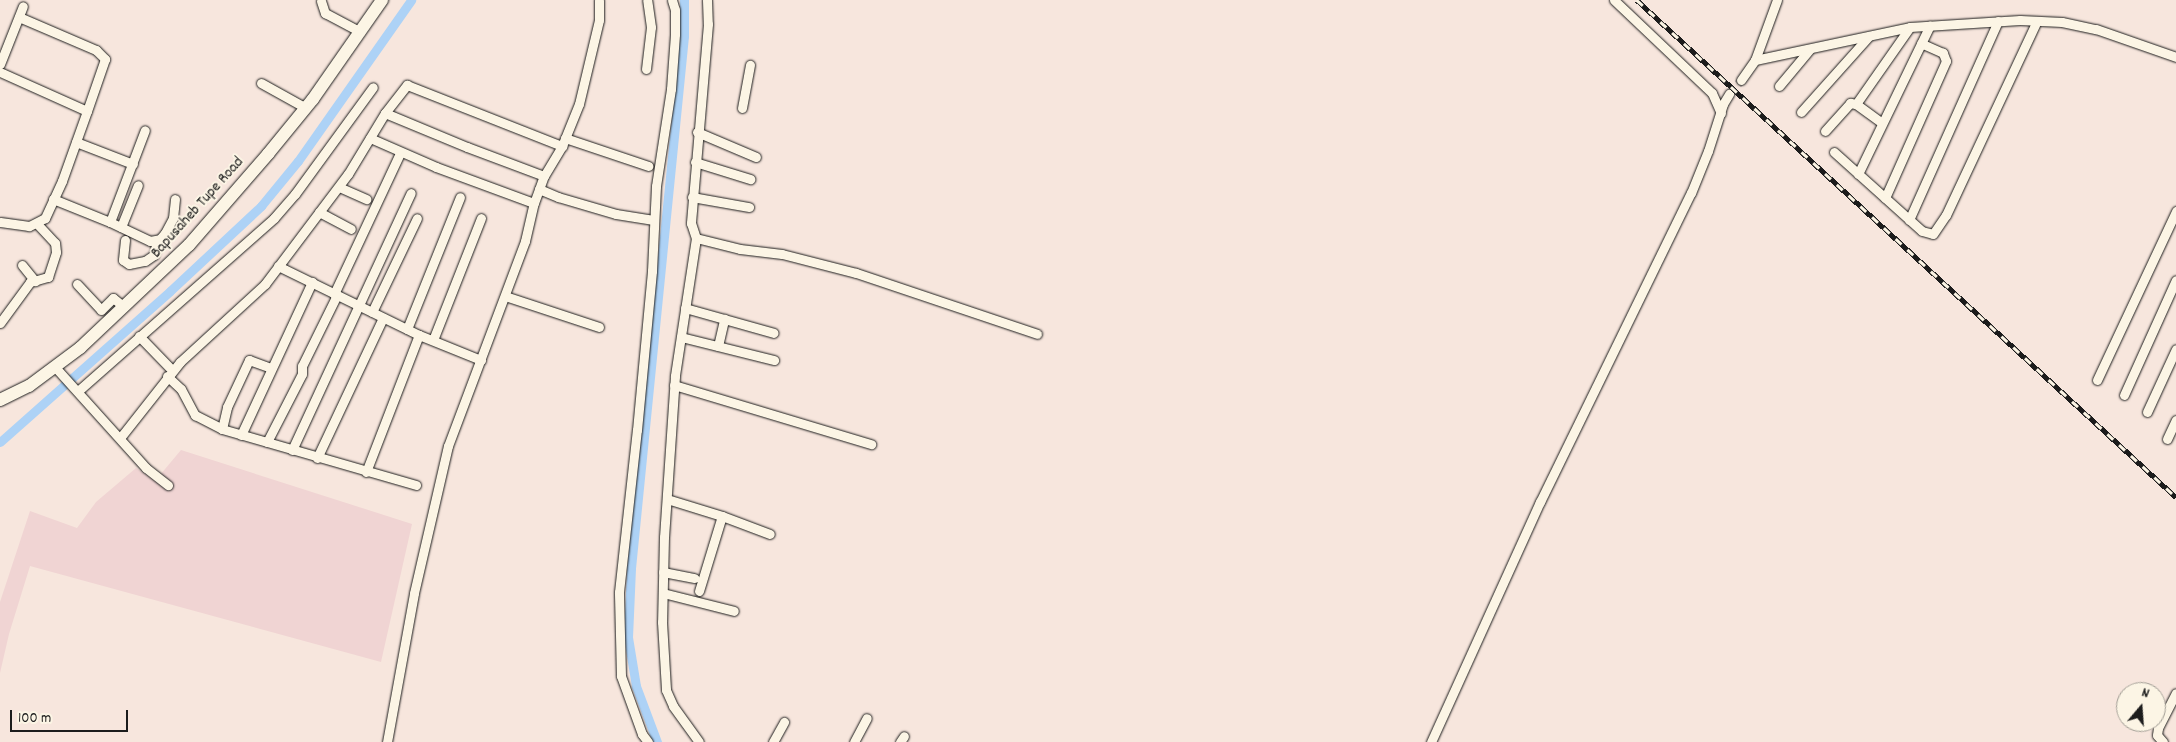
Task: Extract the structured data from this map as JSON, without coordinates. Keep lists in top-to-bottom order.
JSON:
{
  "streets": {
    "street": ["Bapusaheb Tupe Road"]
  },
  "scale_bar": "100 m",
  "north": "top"
}
